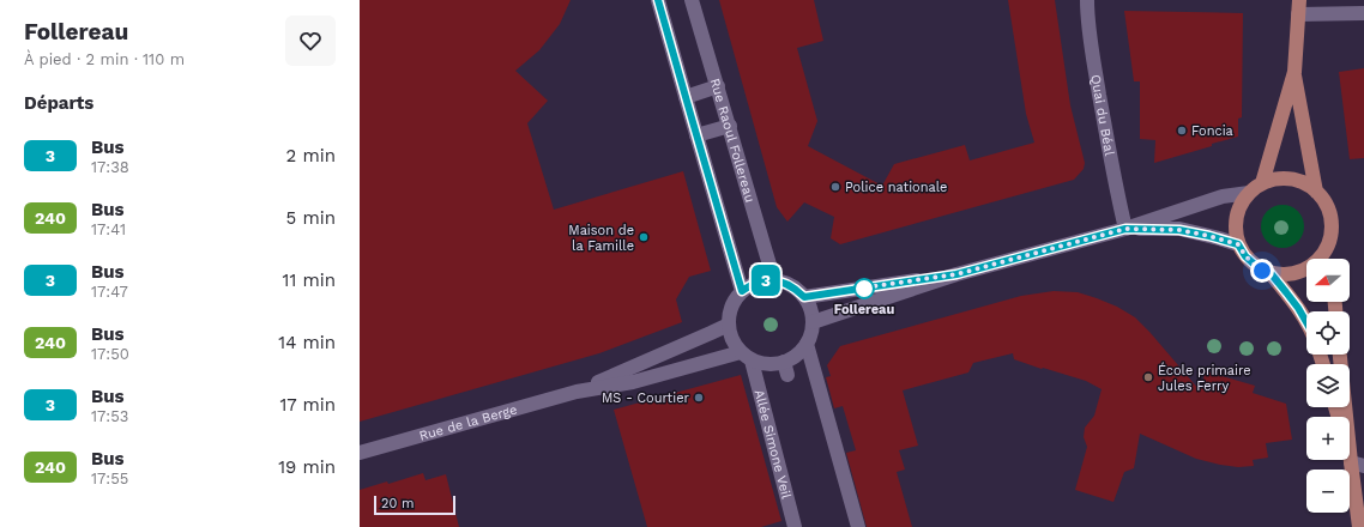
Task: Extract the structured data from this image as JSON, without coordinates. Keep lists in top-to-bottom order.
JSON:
{
  "streets": {
    "street": [
      "Quai du Béal",
      "Rue Raoul Follereau",
      "Rue de la Berge",
      "Allée Simone Veil"
    ]
  },
  "crossings": [
    ["Rue Raoul Follereau", "Rue de la Berge"],
    ["Rue Raoul Follereau", "Allée Simone Veil"],
    ["Rue de la Berge", "Allée Simone Veil"]
  ],
  "places": [
    "Foncia",
    "Police nationale",
    "Maison de la Famille",
    "Follereau",
    "École primaire Jules Ferry",
    "MS - Courtier"
  ],
  "lines": ["bus line 3"],
  "scale_bar": "20 m",
  "north": "left",
  "page": {
    "heading": [
      ["Follereau", "À pied · 2 min · 110 m"],
      "Départs"
    ],
    "on_map": "3",
    "list": [
      {
        "mark": "3",
        "name": "Bus",
        "note": "17:38",
        "value": "2 min"
      },
      {
        "mark": "240",
        "name": "Bus",
        "note": "17:41",
        "value": "5 min"
      },
      {
        "mark": "3",
        "name": "Bus",
        "note": "17:47",
        "value": "11 min"
      },
      {
        "mark": "240",
        "name": "Bus",
        "note": "17:50",
        "value": "14 min"
      },
      {
        "mark": "3",
        "name": "Bus",
        "note": "17:53",
        "value": "17 min"
      },
      {
        "mark": "240",
        "name": "Bus",
        "note": "17:55",
        "value": "19 min"
      }
    ],
    "map_buttons": ["+", "−"],
    "scale": "20 m"
  }
}
